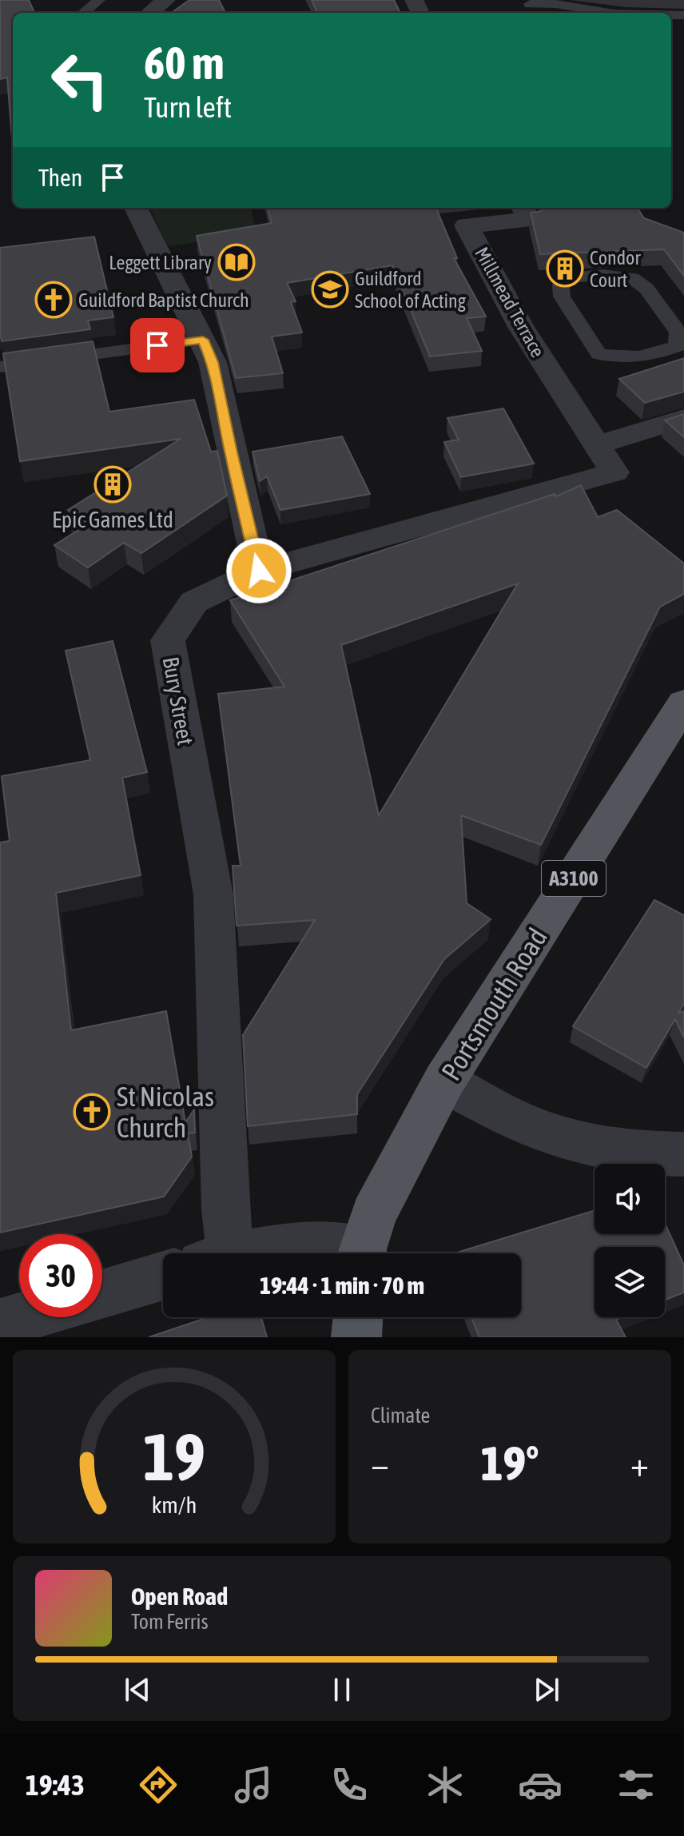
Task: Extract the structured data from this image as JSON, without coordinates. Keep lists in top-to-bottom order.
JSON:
{
  "streets": {
    "main road": ["A3100", "Portsmouth Road"],
    "street": ["Millmead Terrace", "Bury Street"]
  },
  "crossings": [
    ["Millmead Terrace", "Bury Street"]
  ],
  "places": {
    "library": ["Leggett Library"],
    "building": ["Condor Court", "Epic Games Ltd"],
    "school or university": ["Guildford School of Acting"],
    "church": ["Guildford Baptist Church", "St Nicolas Church"]
  },
  "page": {
    "turn": ["60 m", "Turn left"],
    "then": "Then",
    "limit": "30",
    "trip": "19:44 · 1 min · 70 m",
    "tile": "Climate",
    "heat": ["−", "19°", "+"],
    "song": ["Open Road", "Tom Ferris"],
    "tabs": "19:43",
    "gauge": ["19", "km/h"]
  }
}
